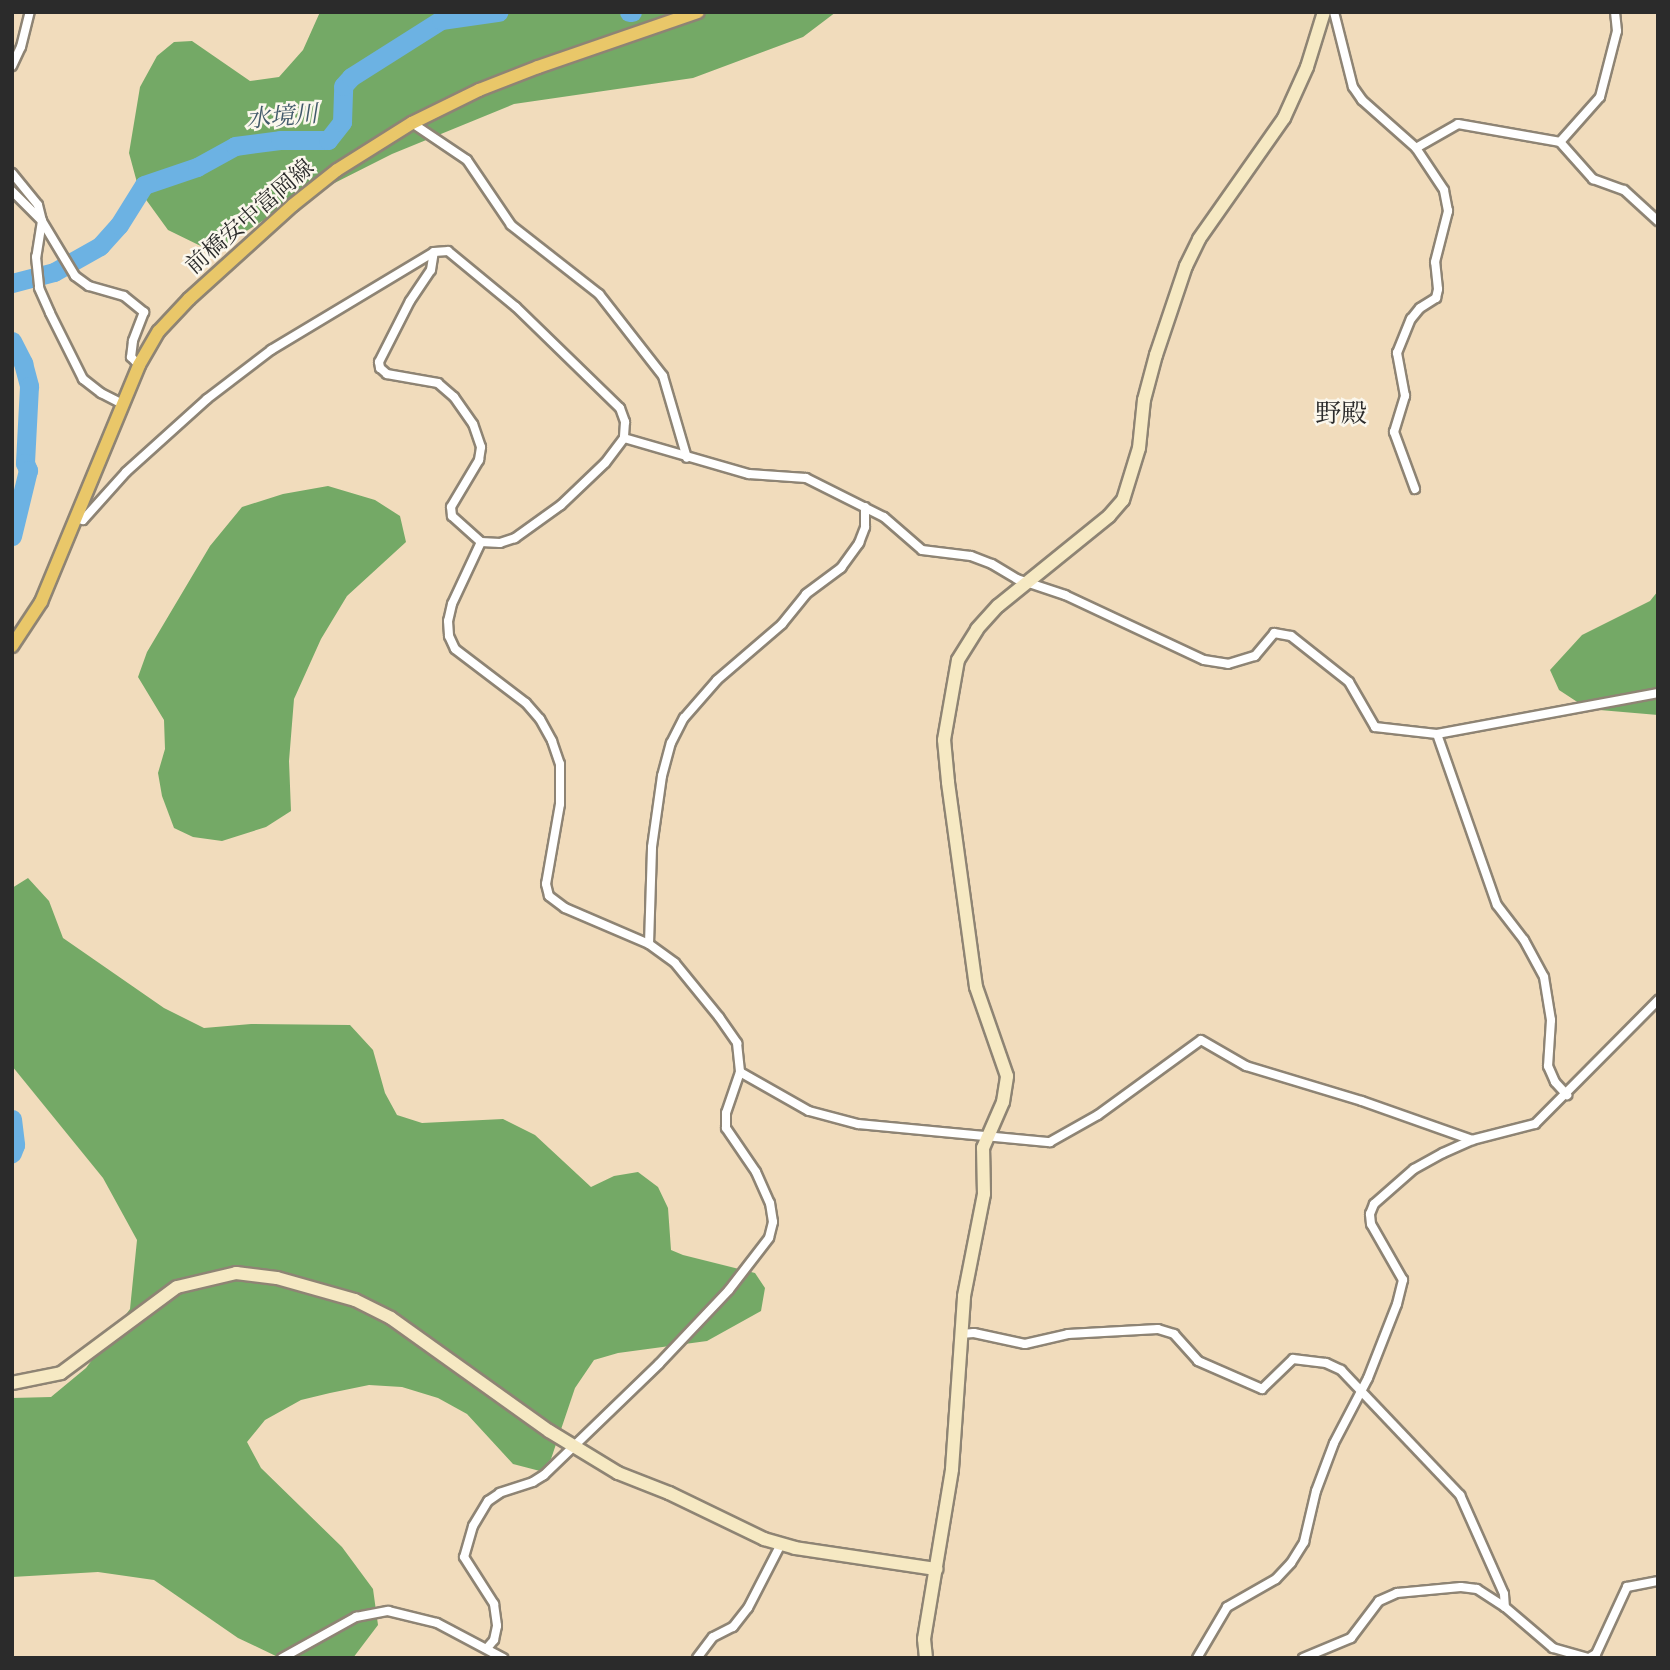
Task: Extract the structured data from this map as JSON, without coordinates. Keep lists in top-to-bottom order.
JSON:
{
  "streets": {
    "main road": ["前橋安中富岡線"]
  },
  "districts": ["野殿"],
  "water": ["水境川"]
}
